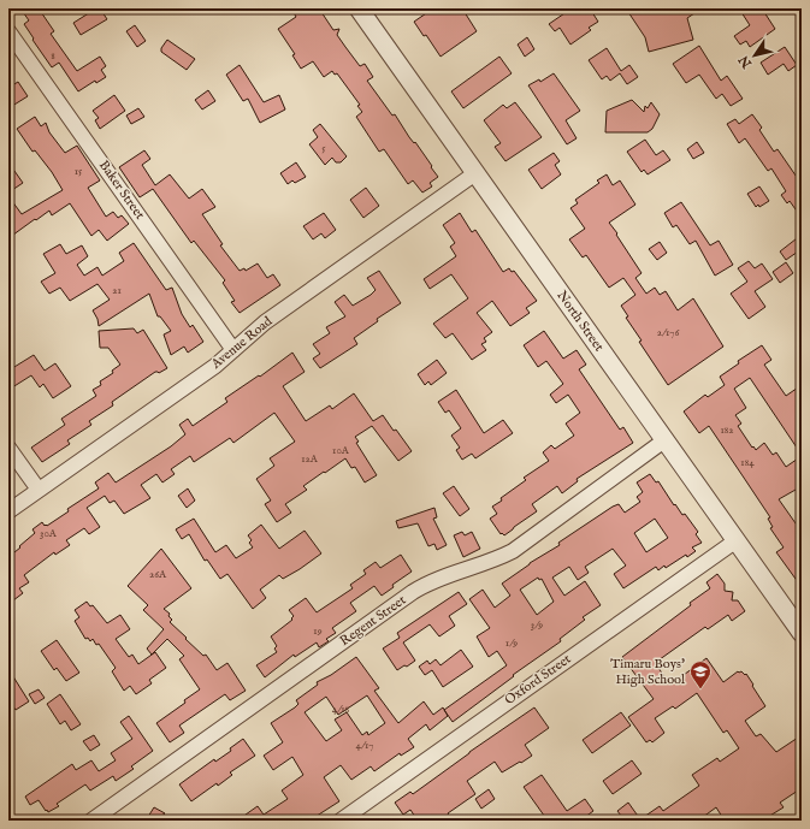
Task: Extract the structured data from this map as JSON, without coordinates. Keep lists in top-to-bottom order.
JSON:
{
  "streets": {
    "street": [
      "Baker Street",
      "North Street",
      "Avenue Road",
      "Regent Street",
      "Oxford Street"
    ]
  },
  "crossings": [
    ["Baker Street", "Avenue Road"],
    ["North Street", "Avenue Road"],
    ["North Street", "Regent Street"],
    ["North Street", "Oxford Street"]
  ],
  "places": {
    "school or university": ["Timaru Boys' High School"]
  },
  "house_numbers": [
    "8",
    "5",
    "15",
    "21",
    "2/176",
    "182",
    "10A",
    "12A",
    "184",
    "30A",
    "26A",
    "3/9",
    "19",
    "1/9",
    "4/18",
    "4/17"
  ],
  "north": "bottom left"
}
